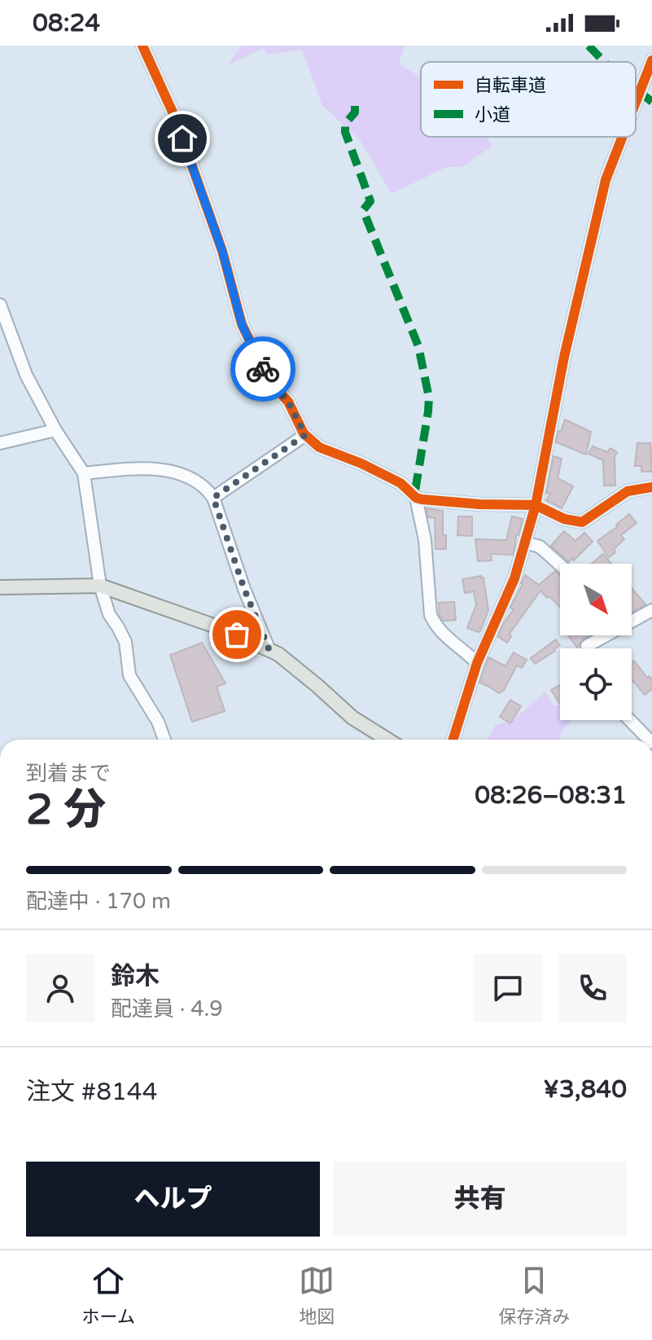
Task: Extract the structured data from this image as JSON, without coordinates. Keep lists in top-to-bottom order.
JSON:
{
  "legend": ["自転車道", "小道"],
  "north": "bottom right",
  "page": {
    "status": "08:24",
    "heading": ["2 分", "到着まで", "08:26–08:31"],
    "panel": [
      "鈴木",
      "配達員 · 4.9",
      "注文 #8144",
      "¥3,840"
    ],
    "bar": "配達中 · 170 m",
    "buttons": ["ヘルプ", "共有"],
    "tabs": ["ホーム", "地図", "保存済み"]
  }
}
